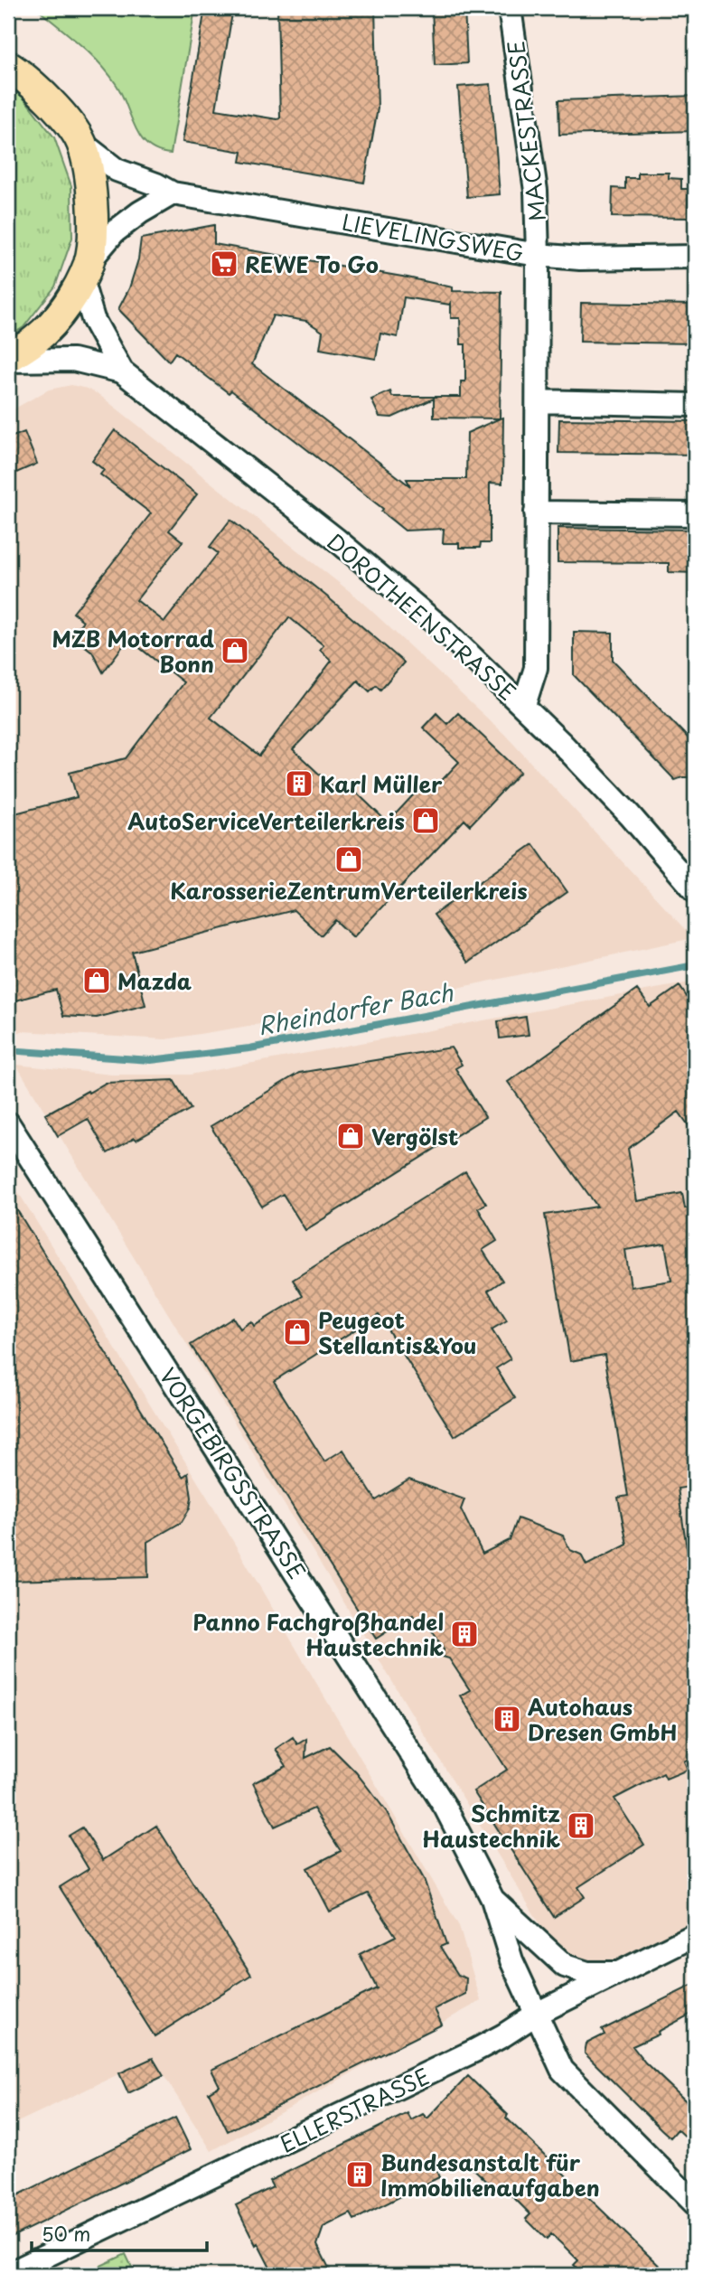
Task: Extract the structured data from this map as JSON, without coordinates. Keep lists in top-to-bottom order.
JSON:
{
  "streets": {
    "street": [
      "MACKESTRASSE",
      "LIEVELINGSWEG",
      "DOROTHEENSTRASSE",
      "VORGEBIRGSSTRASSE",
      "ELLERSTRASSE"
    ]
  },
  "crossings": [
    ["MACKESTRASSE", "LIEVELINGSWEG"],
    ["MACKESTRASSE", "DOROTHEENSTRASSE"],
    ["VORGEBIRGSSTRASSE", "ELLERSTRASSE"]
  ],
  "water": ["Rheindorfer Bach"],
  "places": {
    "supermarket": ["REWE To Go"],
    "shop": [
      "MZB Motorrad Bonn",
      "AutoServiceVerteilerkreis",
      "KarosserieZentrumVerteilerkreis",
      "Mazda",
      "Vergölst",
      "Peugeot Stellantis&You"
    ],
    "building": [
      "Karl Müller",
      "Panno Fachgroßhandel Haustechnik",
      "Autohaus Dresen GmbH",
      "Schmitz Haustechnik",
      "Bundesanstalt für Immobilienaufgaben"
    ]
  },
  "scale_bar": "50 m"
}
